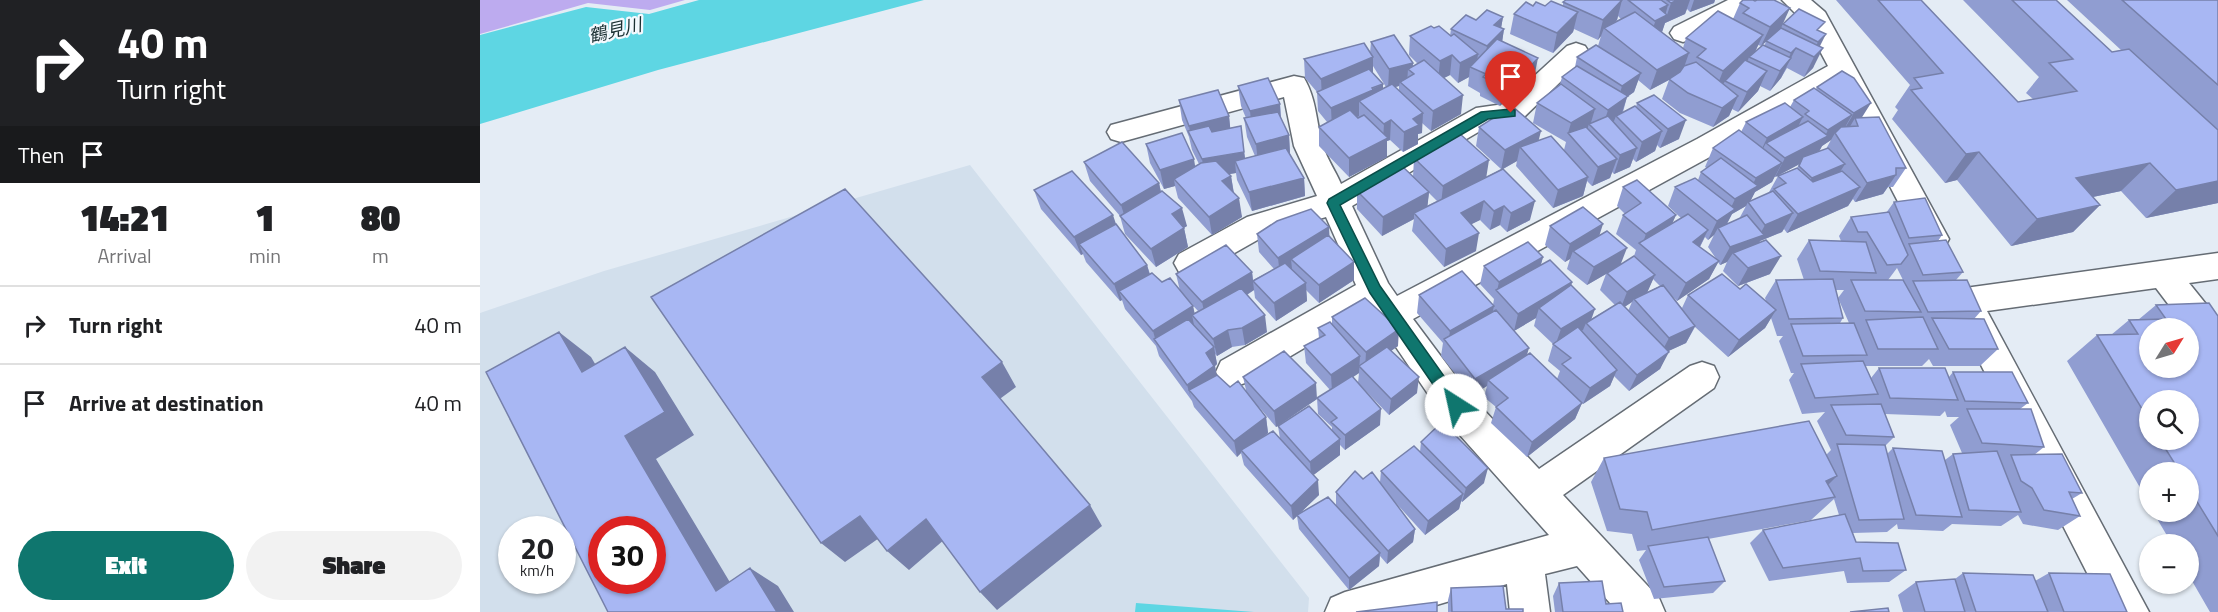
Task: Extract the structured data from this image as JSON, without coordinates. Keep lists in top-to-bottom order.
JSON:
{
  "water": ["鶴見川"],
  "north": "top right",
  "page": {
    "turn": ["40 m", "Turn right"],
    "then": "Then",
    "eta": [
      "14:21",
      "Arrival",
      "1",
      "min",
      "80",
      "m"
    ],
    "list": [
      {
        "name": "Turn right",
        "value": "40 m"
      },
      {
        "name": "Arrive at destination",
        "value": "40 m"
      }
    ],
    "map_buttons": ["+", "−"],
    "speed": "20 km/h",
    "limit": "30",
    "buttons": ["Exit", "Share"]
  }
}
